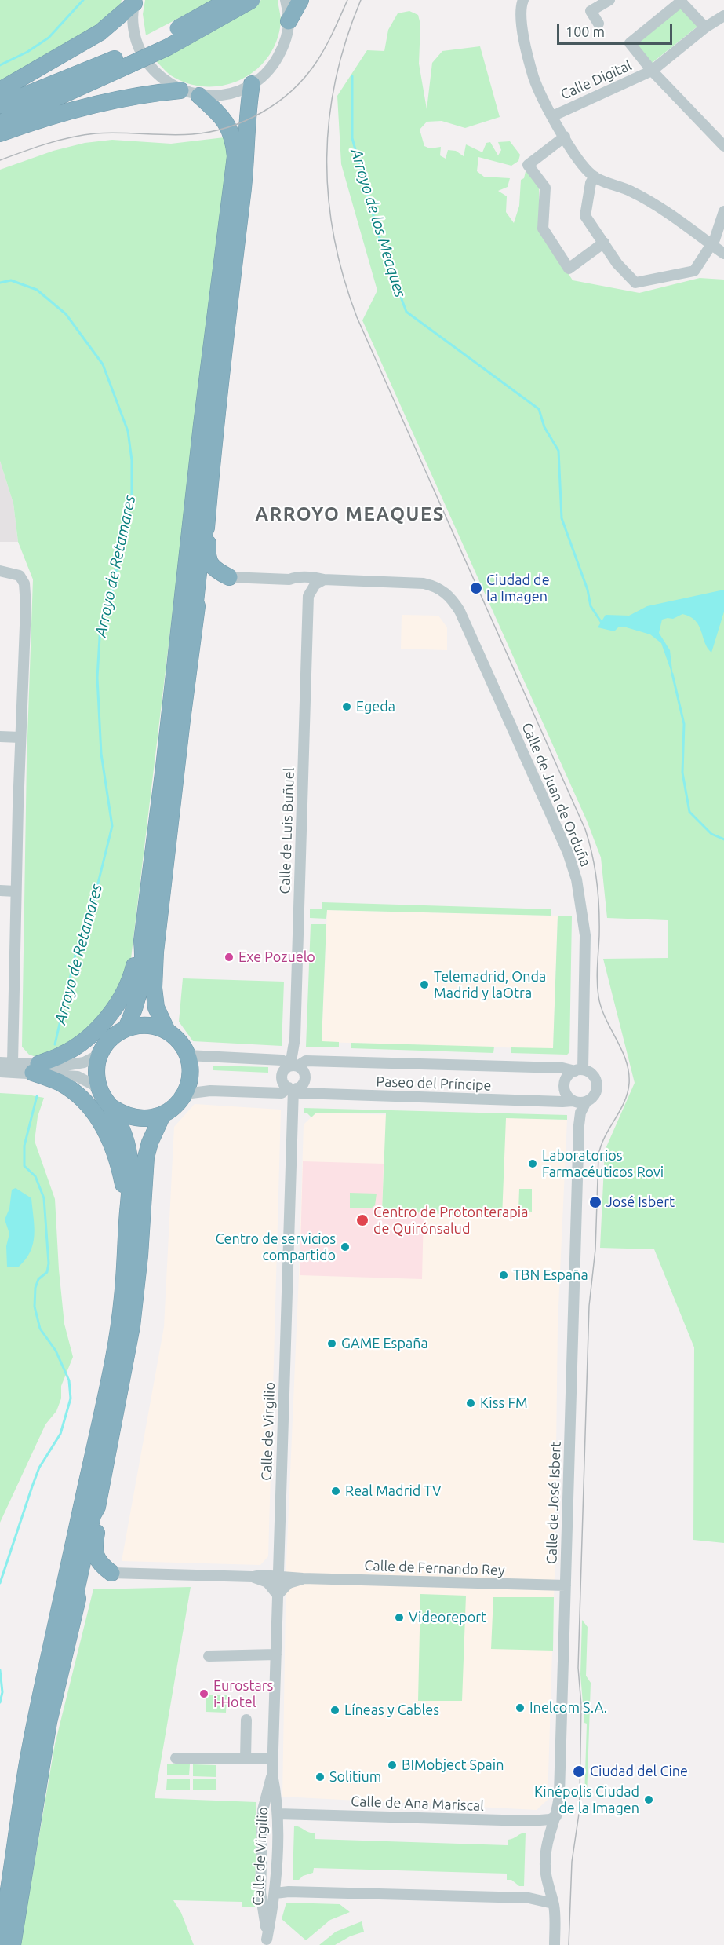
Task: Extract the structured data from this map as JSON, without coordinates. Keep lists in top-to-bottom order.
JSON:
{
  "streets": {
    "street": [
      "Calle Digital",
      "Calle de Juan de Orduña",
      "Calle de Luis Buñuel",
      "Paseo del Príncipe",
      "Calle de Virgilio",
      "Calle de José Isbert",
      "Calle de Fernando Rey",
      "Calle de Ana Mariscal"
    ]
  },
  "crossings": [
    ["Calle de Juan de Orduña", "Paseo del Príncipe"],
    ["Calle de Juan de Orduña", "Calle de José Isbert"],
    ["Calle de Luis Buñuel", "Paseo del Príncipe"],
    ["Calle de Luis Buñuel", "Calle de Virgilio"],
    ["Paseo del Príncipe", "Calle de Virgilio"],
    ["Paseo del Príncipe", "Calle de José Isbert"],
    ["Calle de Virgilio", "Calle de Fernando Rey"],
    ["Calle de Virgilio", "Calle de Ana Mariscal"],
    ["Calle de José Isbert", "Calle de Fernando Rey"],
    ["Calle de José Isbert", "Calle de Ana Mariscal"]
  ],
  "districts": ["ARROYO MEAQUES"],
  "water": ["Arroyo de los Meaques", "Arroyo de Retamares"],
  "places": [
    "Ciudad de la Imagen",
    "Egeda",
    "Exe Pozuelo",
    "Telemadrid, Onda Madrid y laOtra",
    "Laboratorios Farmacéuticos Rovi",
    "José Isbert",
    "Centro de Protonterapia de Quirónsalud",
    "Centro de servicios compartido",
    "TBN España",
    "GAME España",
    "Kiss FM",
    "Real Madrid TV",
    "Videoreport",
    "Eurostars i-Hotel",
    "Inelcom S.A.",
    "Líneas y Cables",
    "BIMobject Spain",
    "Ciudad del Cine",
    "Solitium",
    "Kinépolis Ciudad de la Imagen"
  ],
  "scale_bar": "100 m"
}
